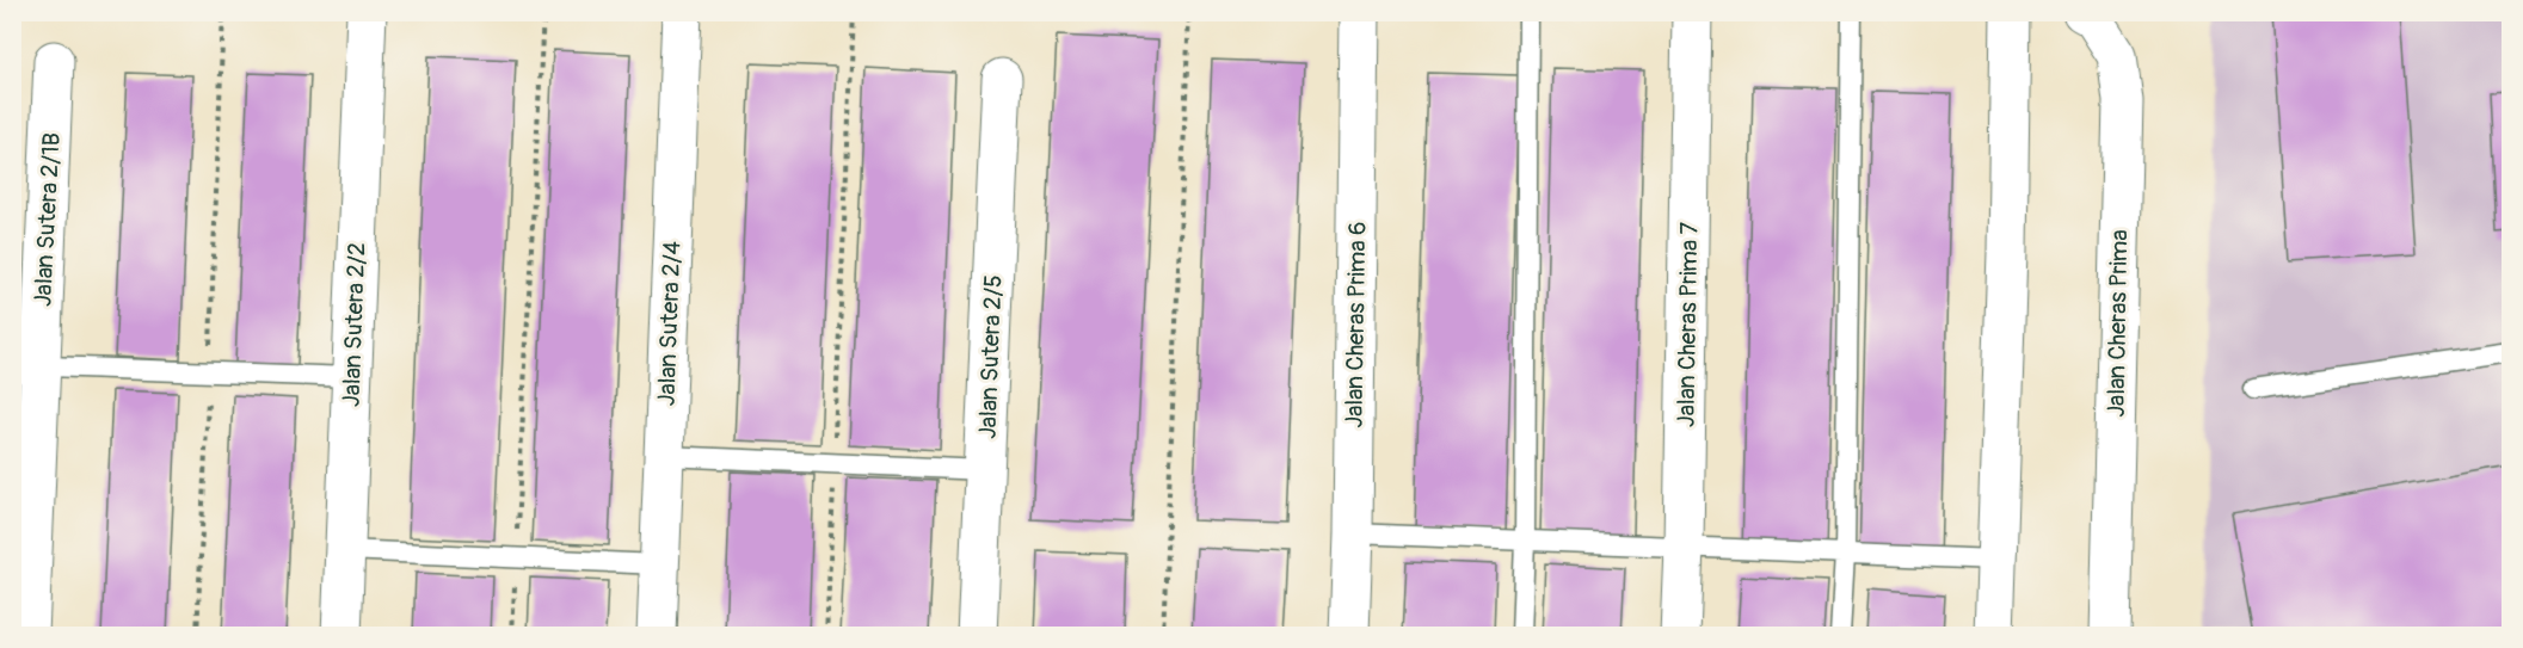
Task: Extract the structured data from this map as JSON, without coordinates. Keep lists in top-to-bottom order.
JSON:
{
  "streets": {
    "street": [
      "Jalan Sutera 2/1B",
      "Jalan Sutera 2/4",
      "Jalan Cheras Prima",
      "Jalan Sutera 2/2",
      "Jalan Cheras Prima 6",
      "Jalan Cheras Prima 7",
      "Jalan Sutera 2/5"
    ]
  }
}
